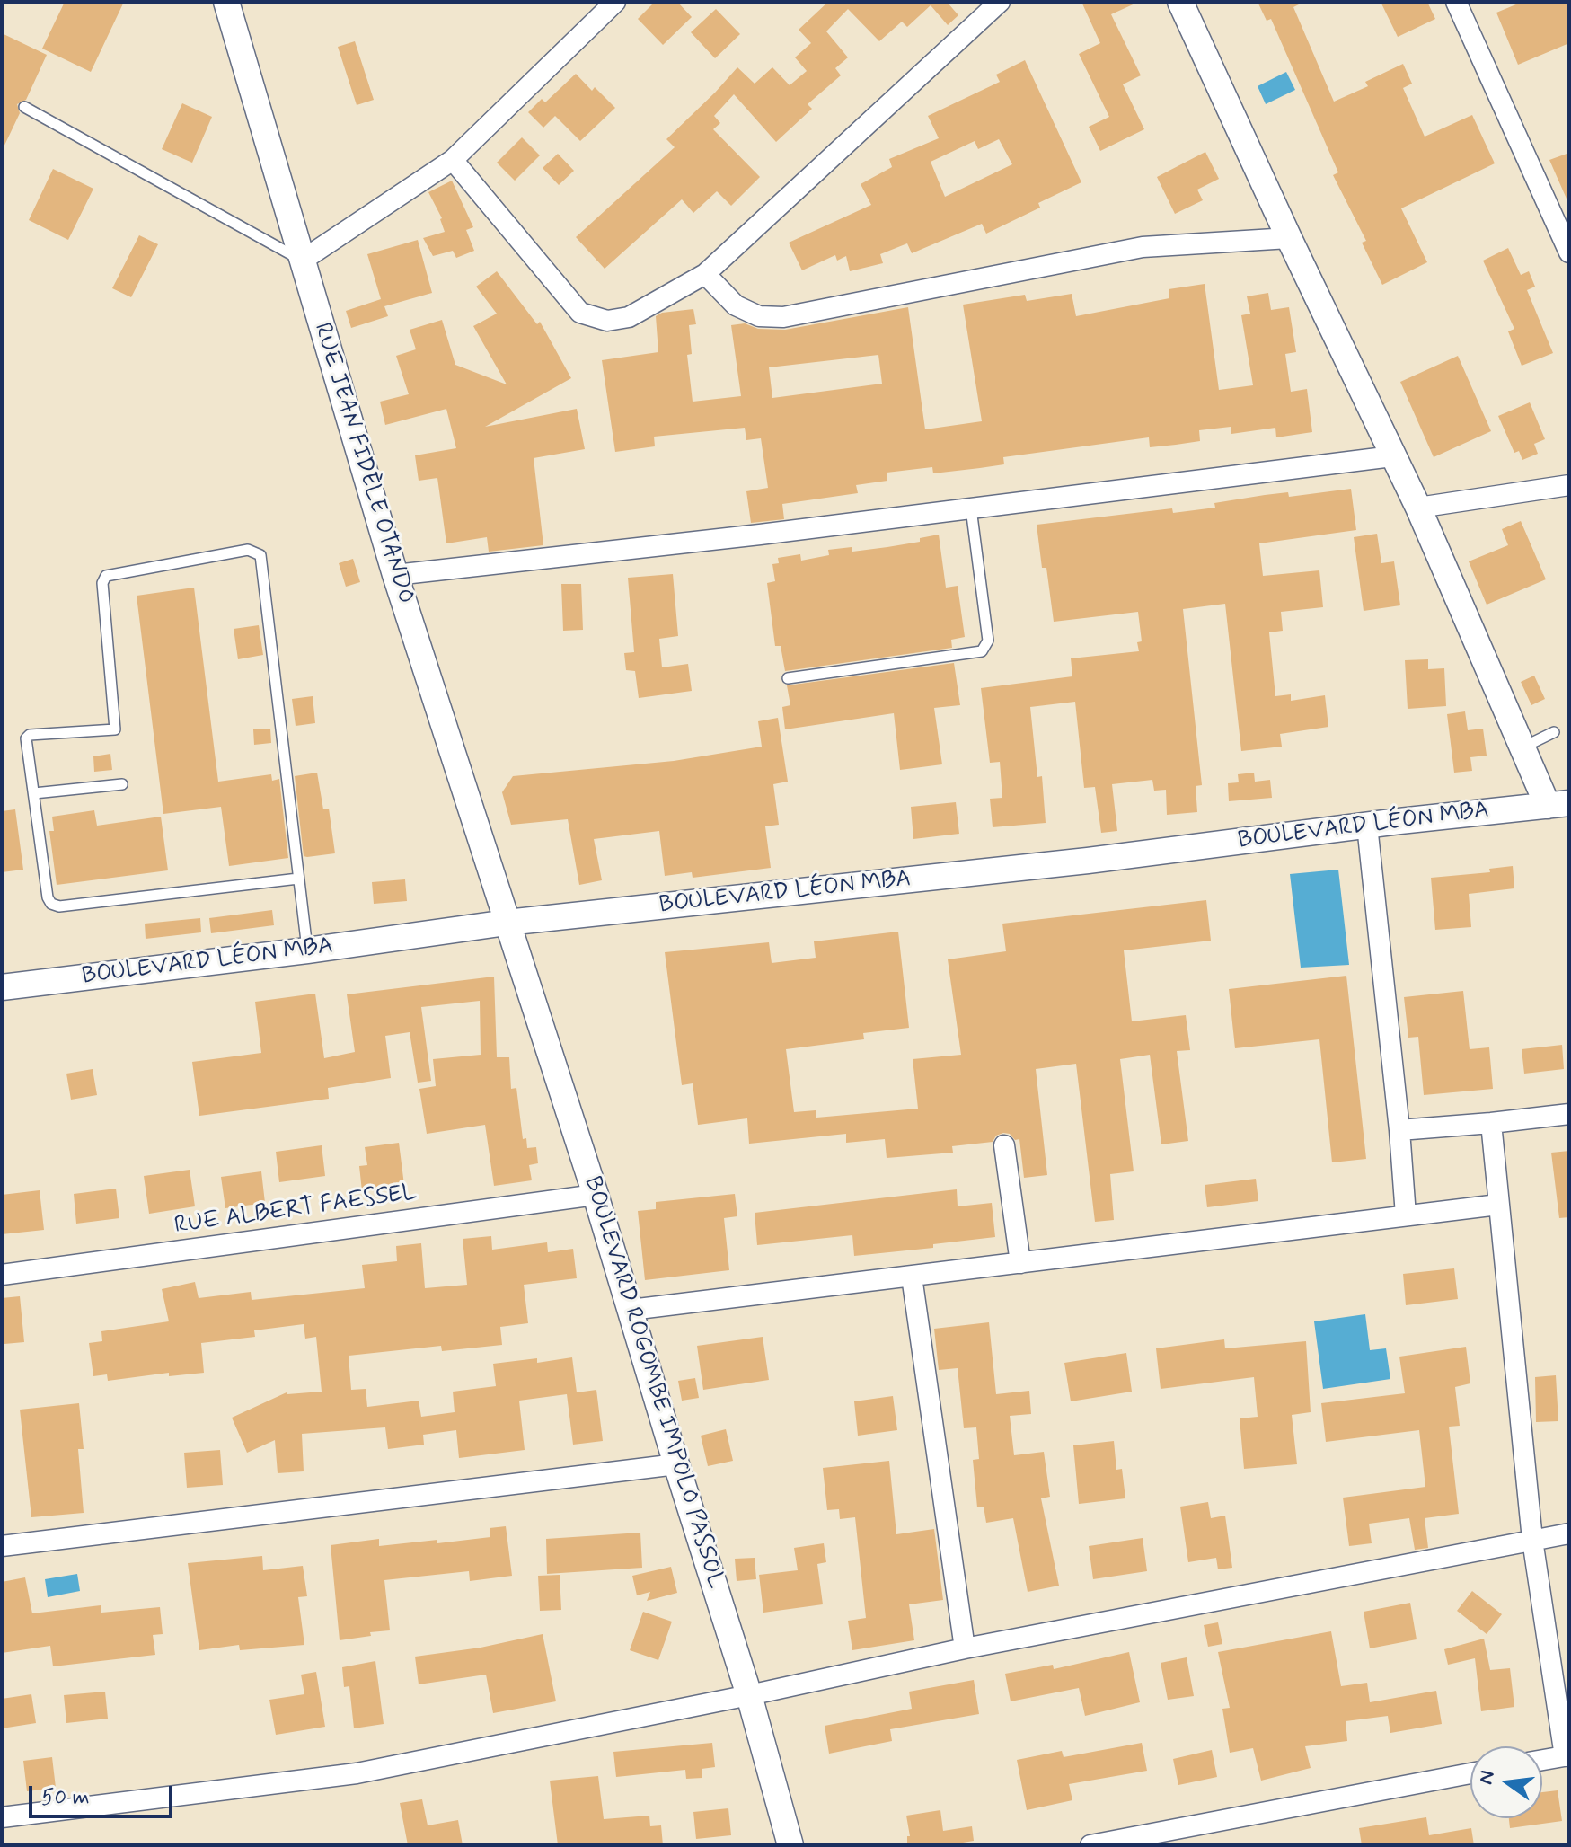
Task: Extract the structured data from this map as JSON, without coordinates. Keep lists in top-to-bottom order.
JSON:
{
  "streets": {
    "street": [
      "RUE JEAN FIDÈLE OTANDO",
      "BOULEVARD LÉON MBA",
      "RUE ALBERT FAESSEL",
      "BOULEVARD ROGOMBE IMPOLO PASSOL"
    ]
  },
  "crossings": [
    ["RUE JEAN FIDÈLE OTANDO", "BOULEVARD LÉON MBA"],
    ["RUE JEAN FIDÈLE OTANDO", "BOULEVARD ROGOMBE IMPOLO PASSOL"],
    ["BOULEVARD LÉON MBA", "BOULEVARD ROGOMBE IMPOLO PASSOL"],
    ["RUE ALBERT FAESSEL", "BOULEVARD ROGOMBE IMPOLO PASSOL"]
  ],
  "scale_bar": "50 m",
  "north": "left"
}
